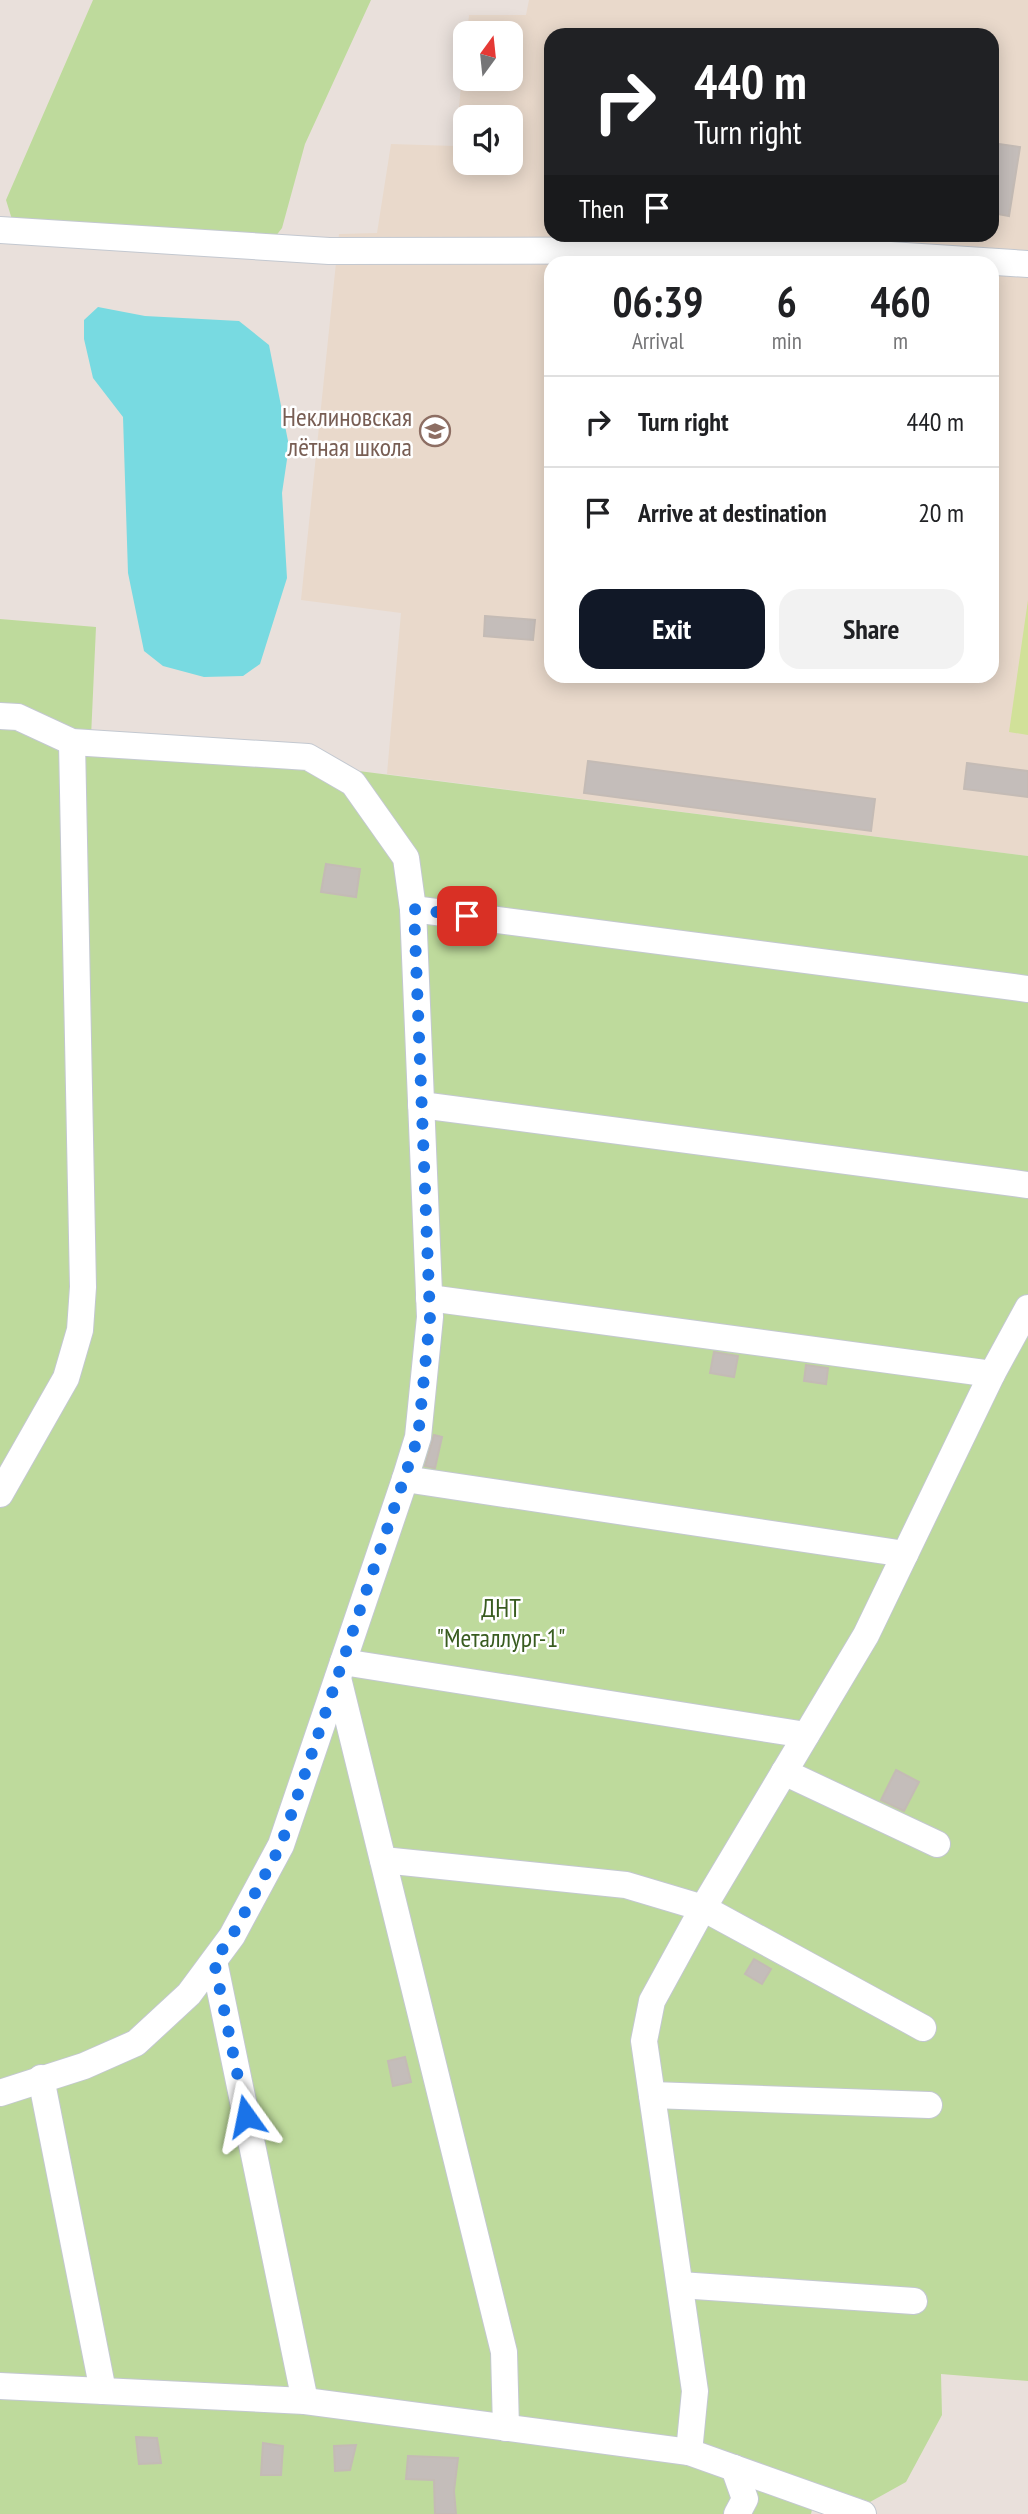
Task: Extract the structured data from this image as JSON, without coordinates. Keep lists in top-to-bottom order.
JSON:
{
  "parks": ["ДНТ \"Металлург-1\""],
  "places": {
    "school or university": ["Неклиновская лётная школа"]
  },
  "north": "top",
  "page": {
    "turn": ["440 m", "Turn right"],
    "then": "Then",
    "eta": [
      "06:39",
      "Arrival",
      "6",
      "min",
      "460",
      "m"
    ],
    "list": [
      {
        "name": "Turn right",
        "value": "440 m"
      },
      {
        "name": "Arrive at destination",
        "value": "20 m"
      }
    ],
    "buttons": ["Exit", "Share"]
  }
}
